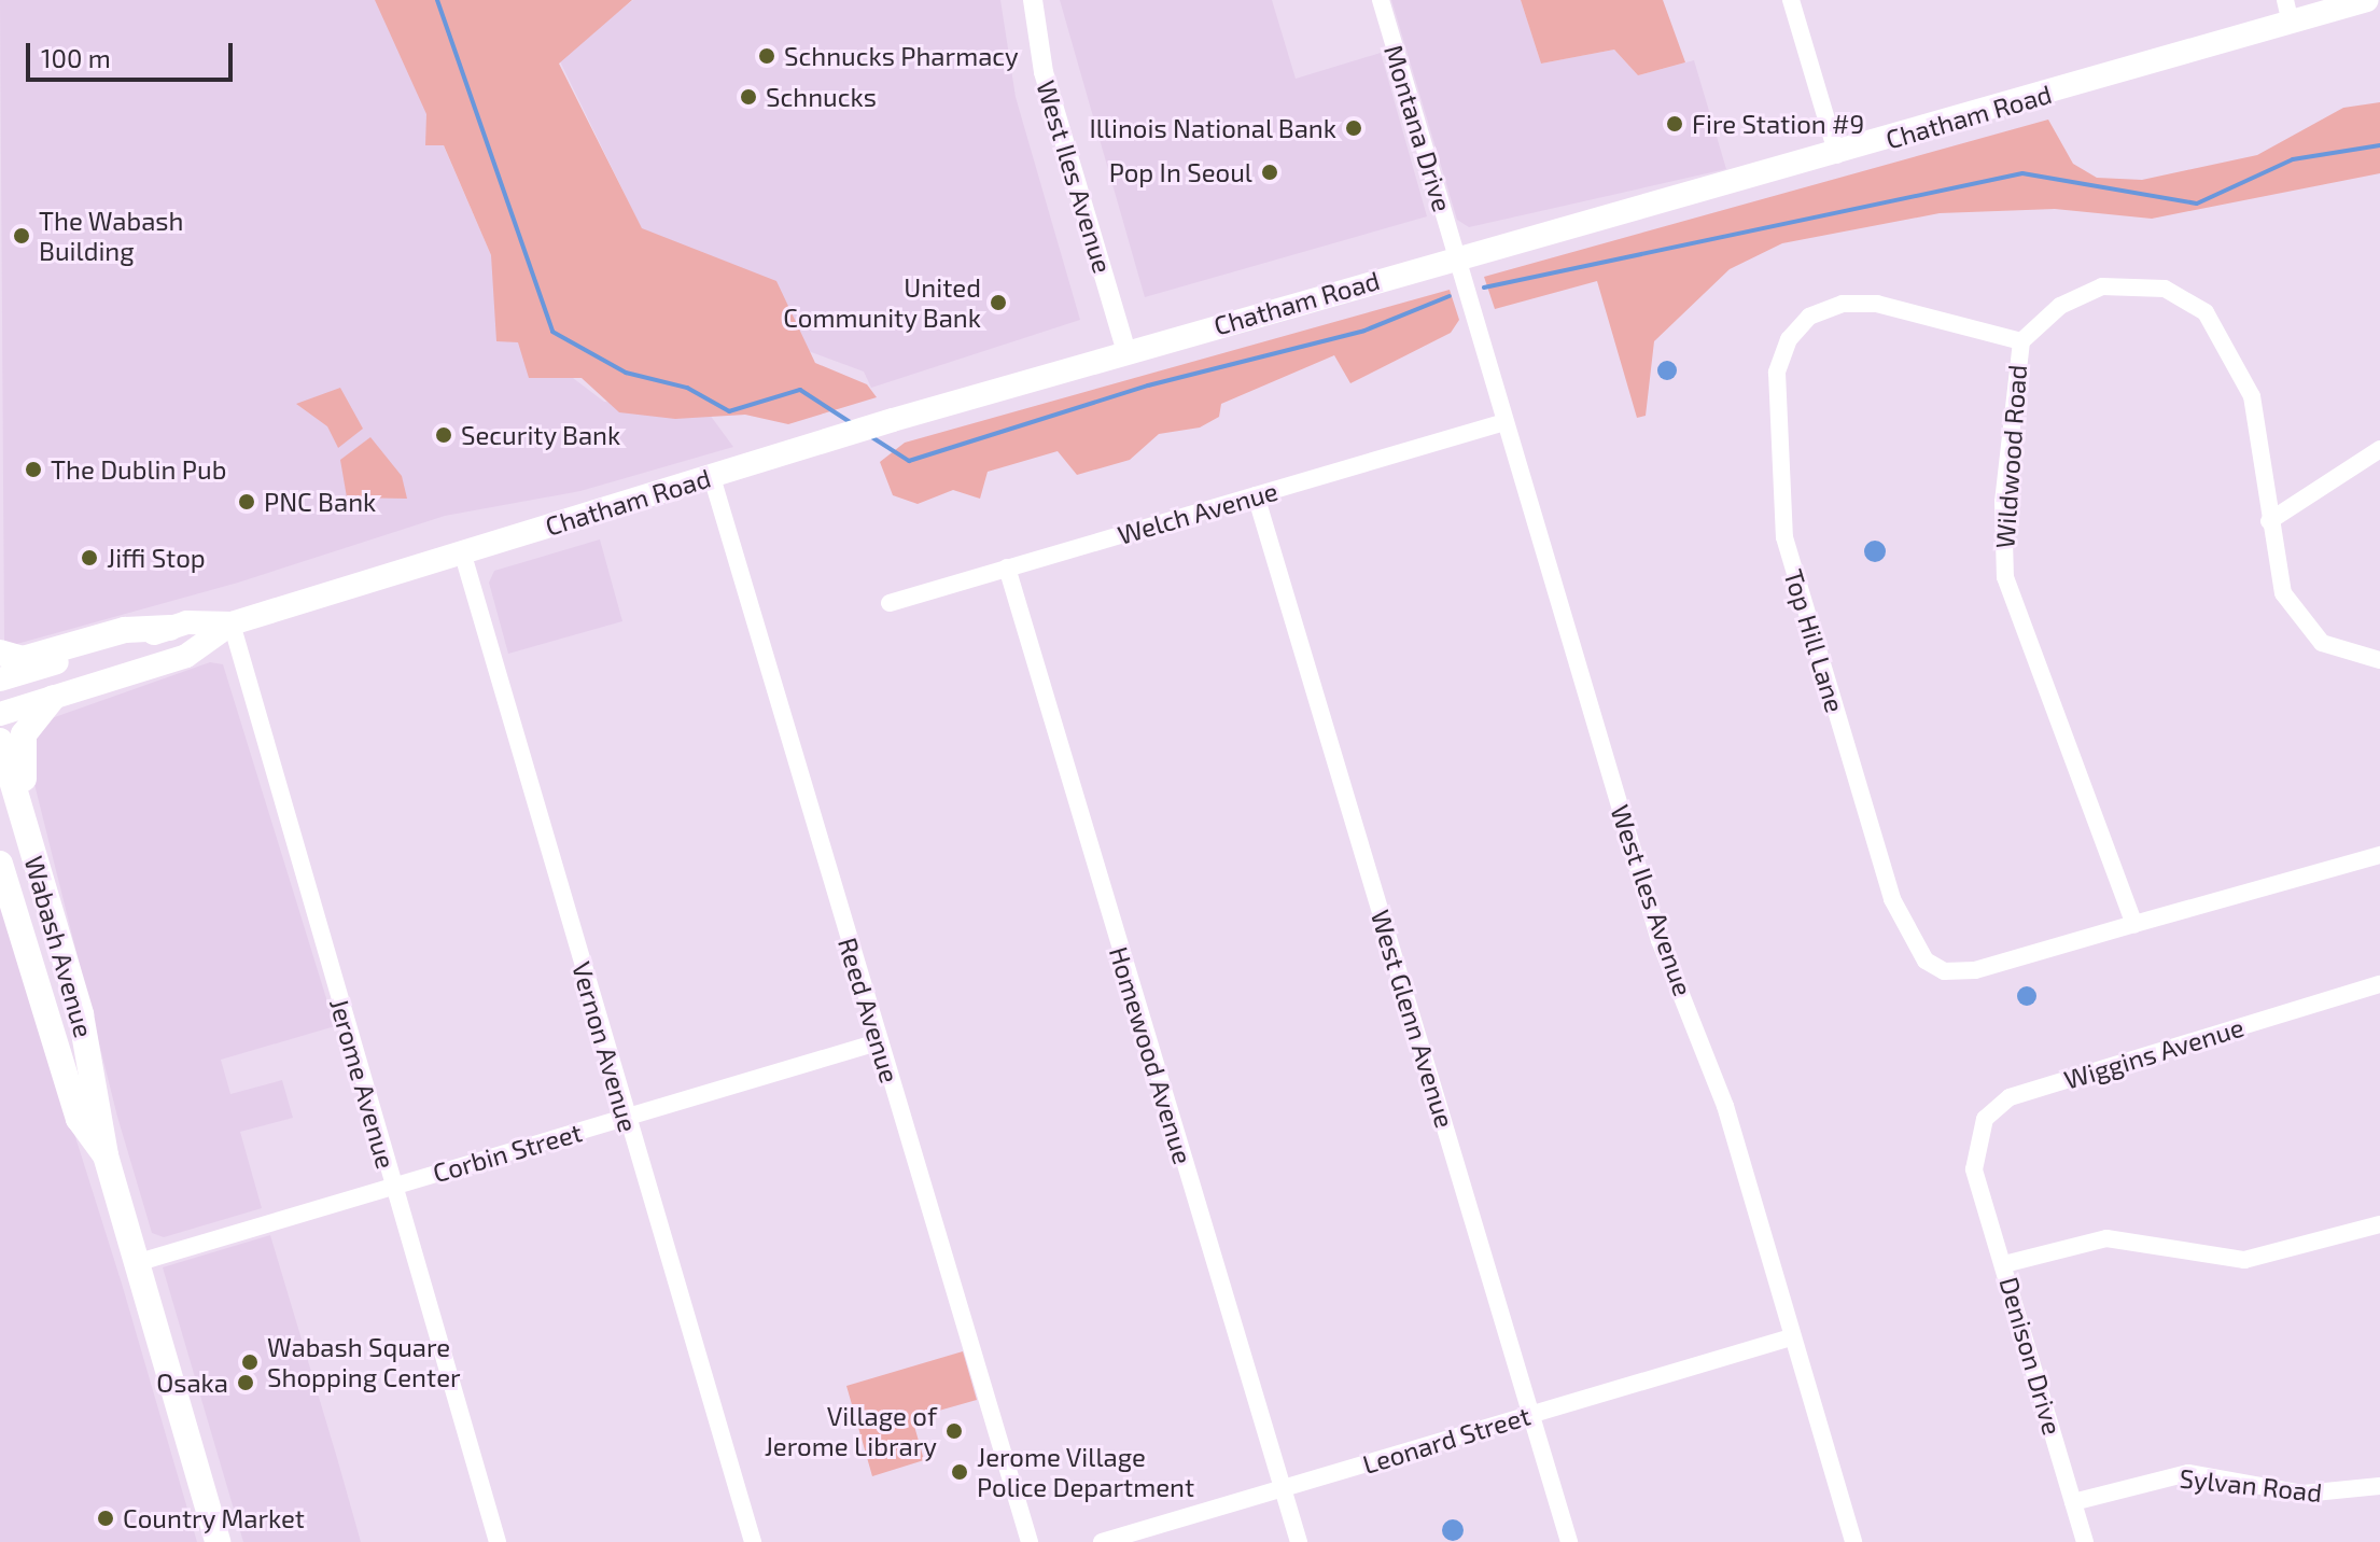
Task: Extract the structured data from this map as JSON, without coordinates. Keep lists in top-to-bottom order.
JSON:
{
  "streets": {
    "main road": ["Chatham Road", "Wabash Avenue"],
    "street": [
      "Montana Drive",
      "West Iles Avenue",
      "Wildwood Road",
      "Welch Avenue",
      "Top Hill Lane",
      "Reed Avenue",
      "West Glenn Avenue",
      "Vernon Avenue",
      "Wiggins Avenue",
      "Homewood Avenue",
      "Jerome Avenue",
      "Corbin Street",
      "Denison Drive",
      "Leonard Street",
      "Sylvan Road"
    ]
  },
  "crossings": [
    ["Chatham Road", "Montana Drive"],
    ["Chatham Road", "West Iles Avenue"],
    ["Chatham Road", "Reed Avenue"],
    ["Chatham Road", "Vernon Avenue"],
    ["Chatham Road", "Jerome Avenue"],
    ["Montana Drive", "West Iles Avenue"],
    ["West Iles Avenue", "Welch Avenue"],
    ["West Iles Avenue", "Leonard Street"],
    ["Wildwood Road", "Top Hill Lane"],
    ["Welch Avenue", "West Glenn Avenue"],
    ["Welch Avenue", "Homewood Avenue"],
    ["Wabash Avenue", "Corbin Street"],
    ["Reed Avenue", "Corbin Street"],
    ["West Glenn Avenue", "Leonard Street"],
    ["Vernon Avenue", "Corbin Street"],
    ["Wiggins Avenue", "Denison Drive"],
    ["Homewood Avenue", "Leonard Street"],
    ["Jerome Avenue", "Corbin Street"],
    ["Denison Drive", "Sylvan Road"]
  ],
  "places": [
    "Schnucks Pharmacy",
    "Schnucks",
    "Fire Station #9",
    "Illinois National Bank",
    "Pop In Seoul",
    "The Wabash Building",
    "United Community Bank",
    "Security Bank",
    "The Dublin Pub",
    "PNC Bank",
    "Jiffi Stop",
    "Wabash Square Shopping Center",
    "Osaka",
    "Village of Jerome Library",
    "Jerome Village Police Department",
    "Country Market"
  ],
  "scale_bar": "100 m"
}
